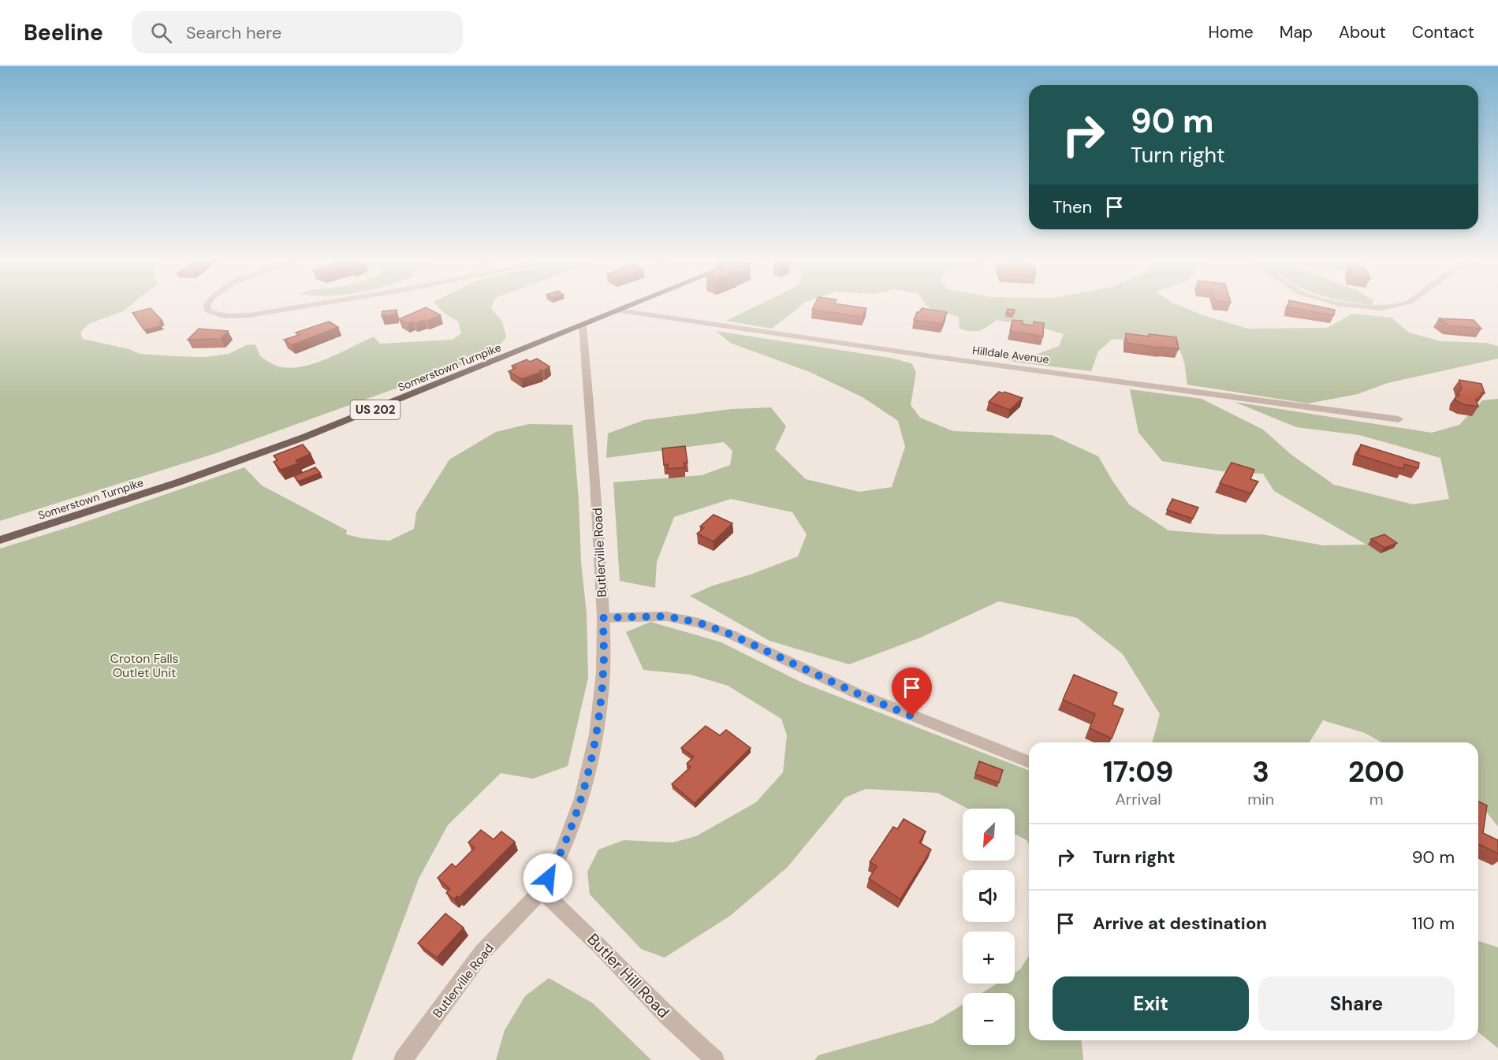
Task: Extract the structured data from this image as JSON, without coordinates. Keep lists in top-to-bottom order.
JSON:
{
  "streets": {
    "main road": ["Somerstown Turnpike", "US 202"],
    "street": ["Hilldale Avenue", "Butlerville Road", "Butler Hill Road"]
  },
  "crossings": [
    ["Hilldale Avenue", "Somerstown Turnpike"],
    ["Somerstown Turnpike", "Butlerville Road"],
    ["Butlerville Road", "Butler Hill Road"]
  ],
  "parks": ["Croton Falls Outlet Unit"],
  "north": "bottom left",
  "page": {
    "header": "Beeline",
    "search": "Search here",
    "nav": [
      "Home",
      "Map",
      "About",
      "Contact"
    ],
    "turn": ["90 m", "Turn right"],
    "then": "Then",
    "eta": [
      "17:09",
      "Arrival",
      "3",
      "min",
      "200",
      "m"
    ],
    "map_buttons": ["+", "−"],
    "list": [
      {
        "name": "Turn right",
        "value": "90 m"
      },
      {
        "name": "Arrive at destination",
        "value": "110 m"
      }
    ],
    "buttons": ["Exit", "Share"]
  }
}
